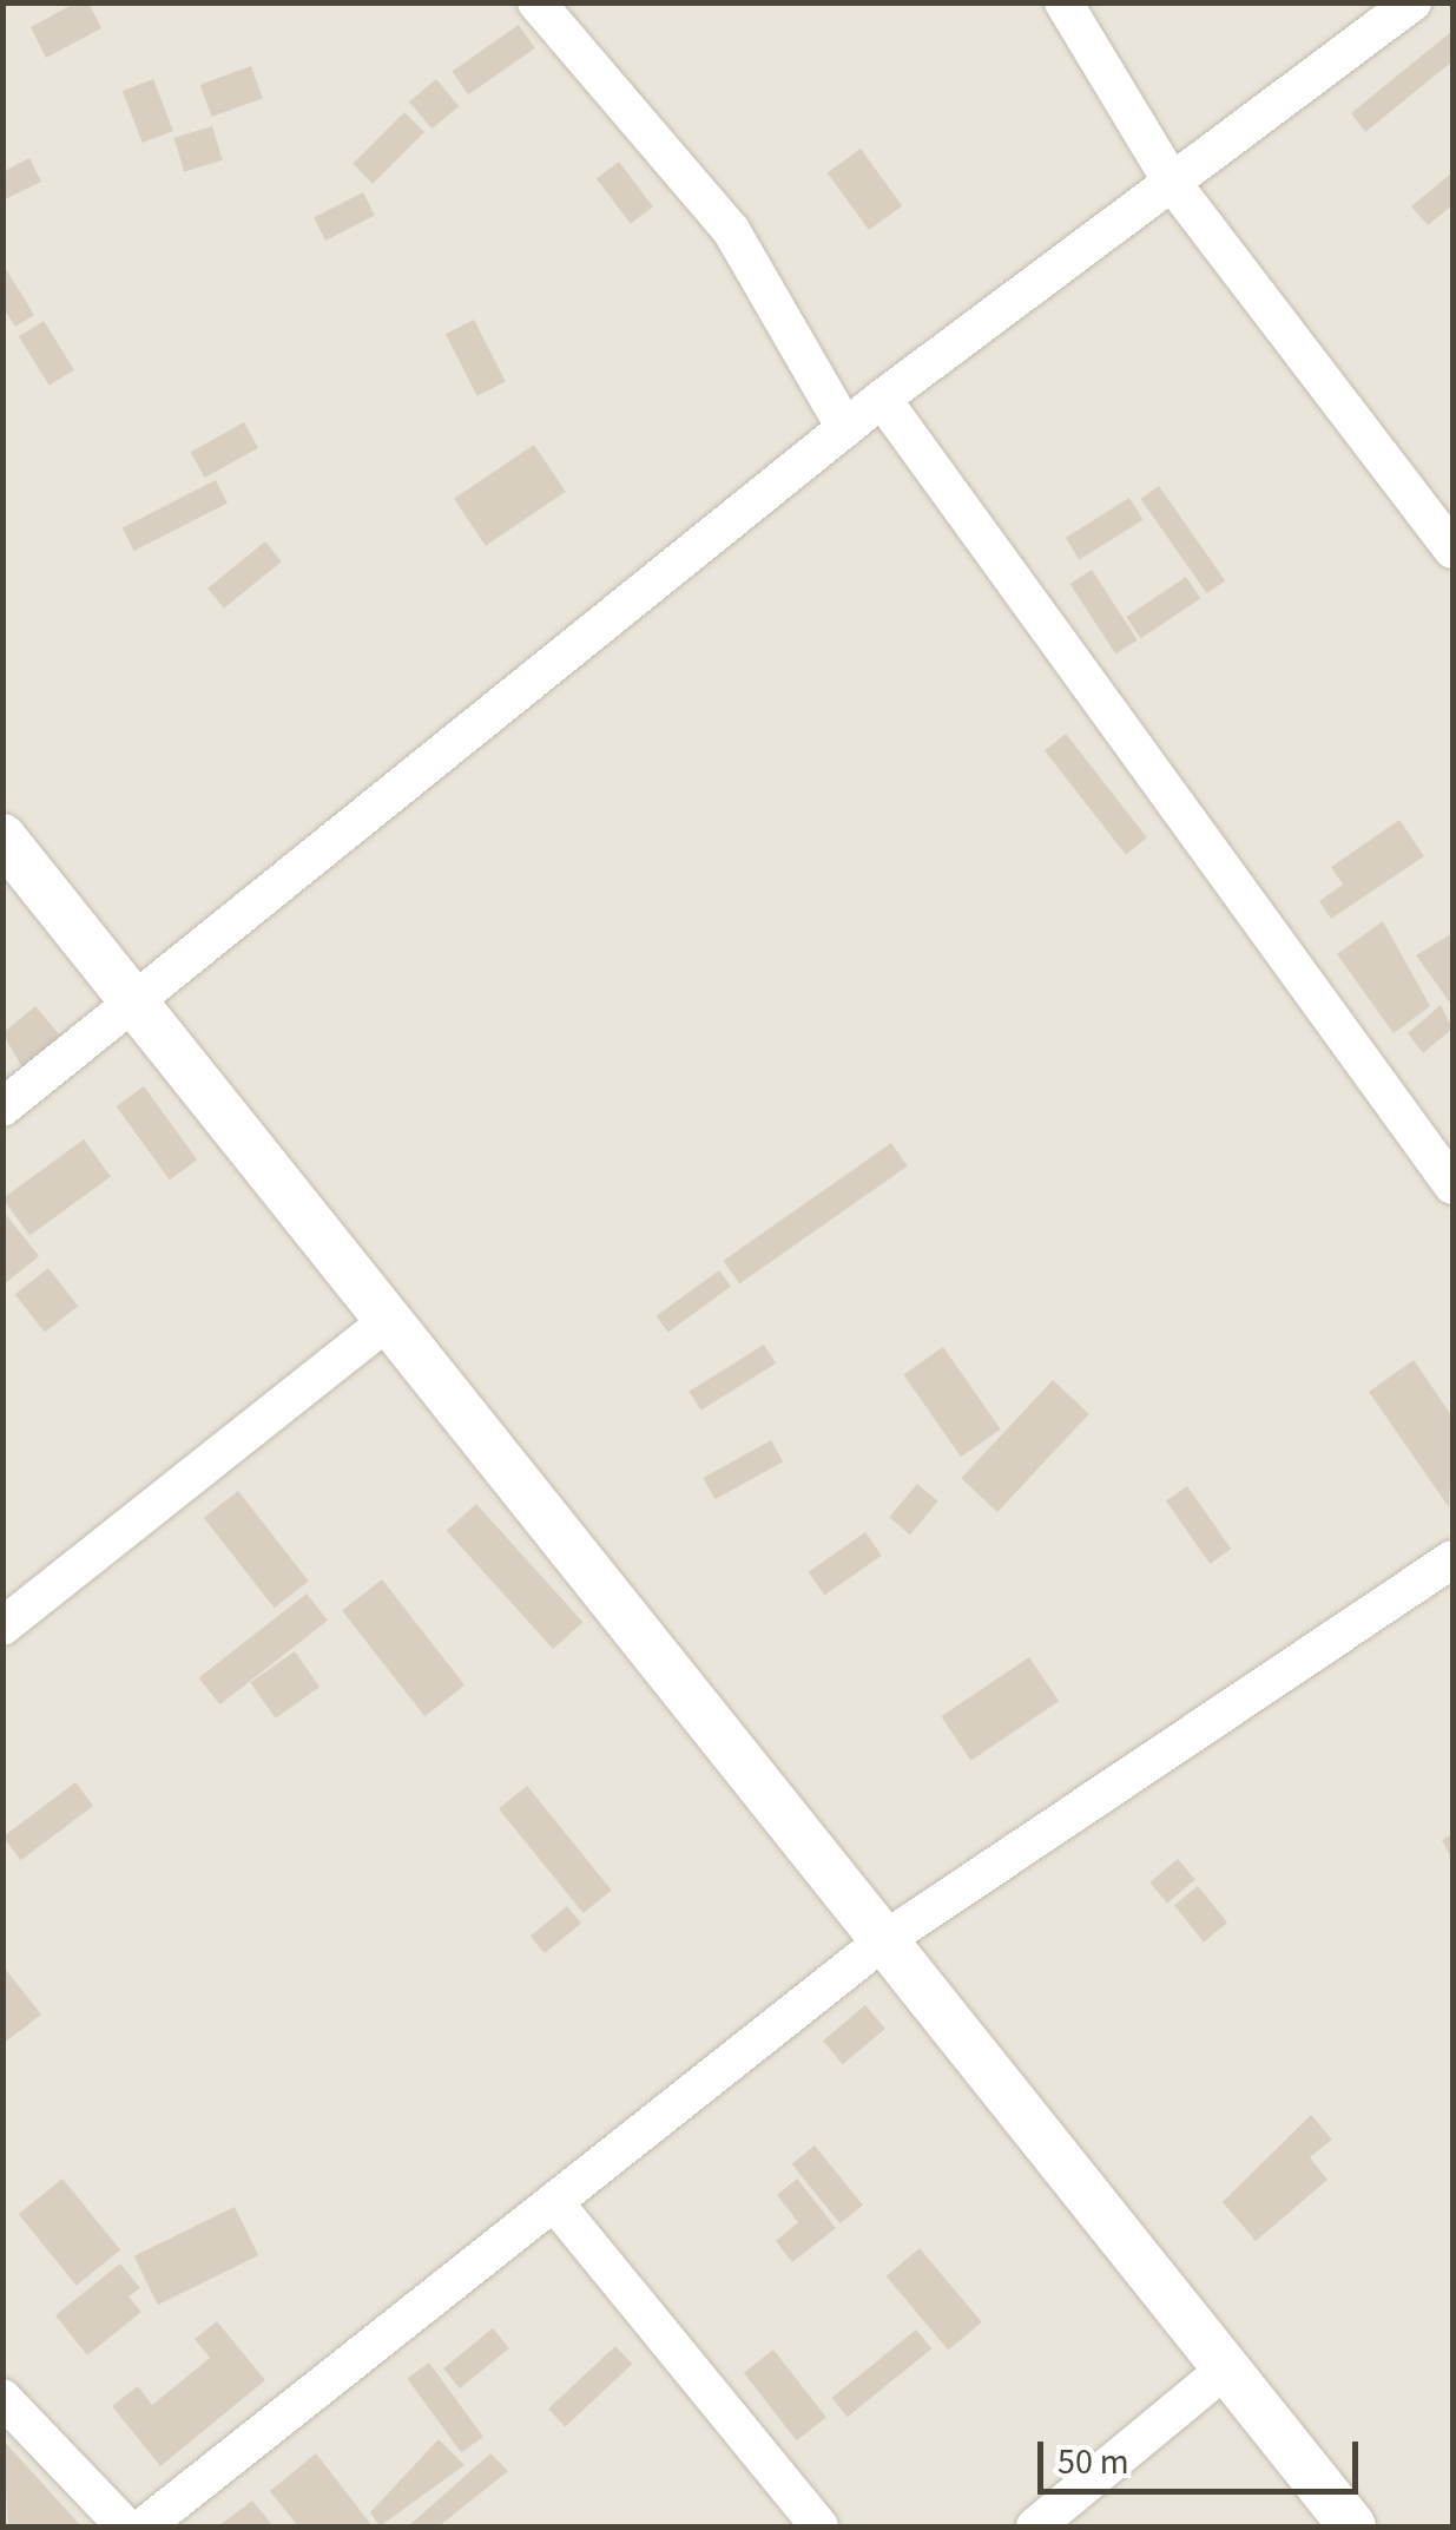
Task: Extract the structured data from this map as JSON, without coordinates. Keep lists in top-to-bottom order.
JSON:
{
  "scale_bar": "50 m"
}
